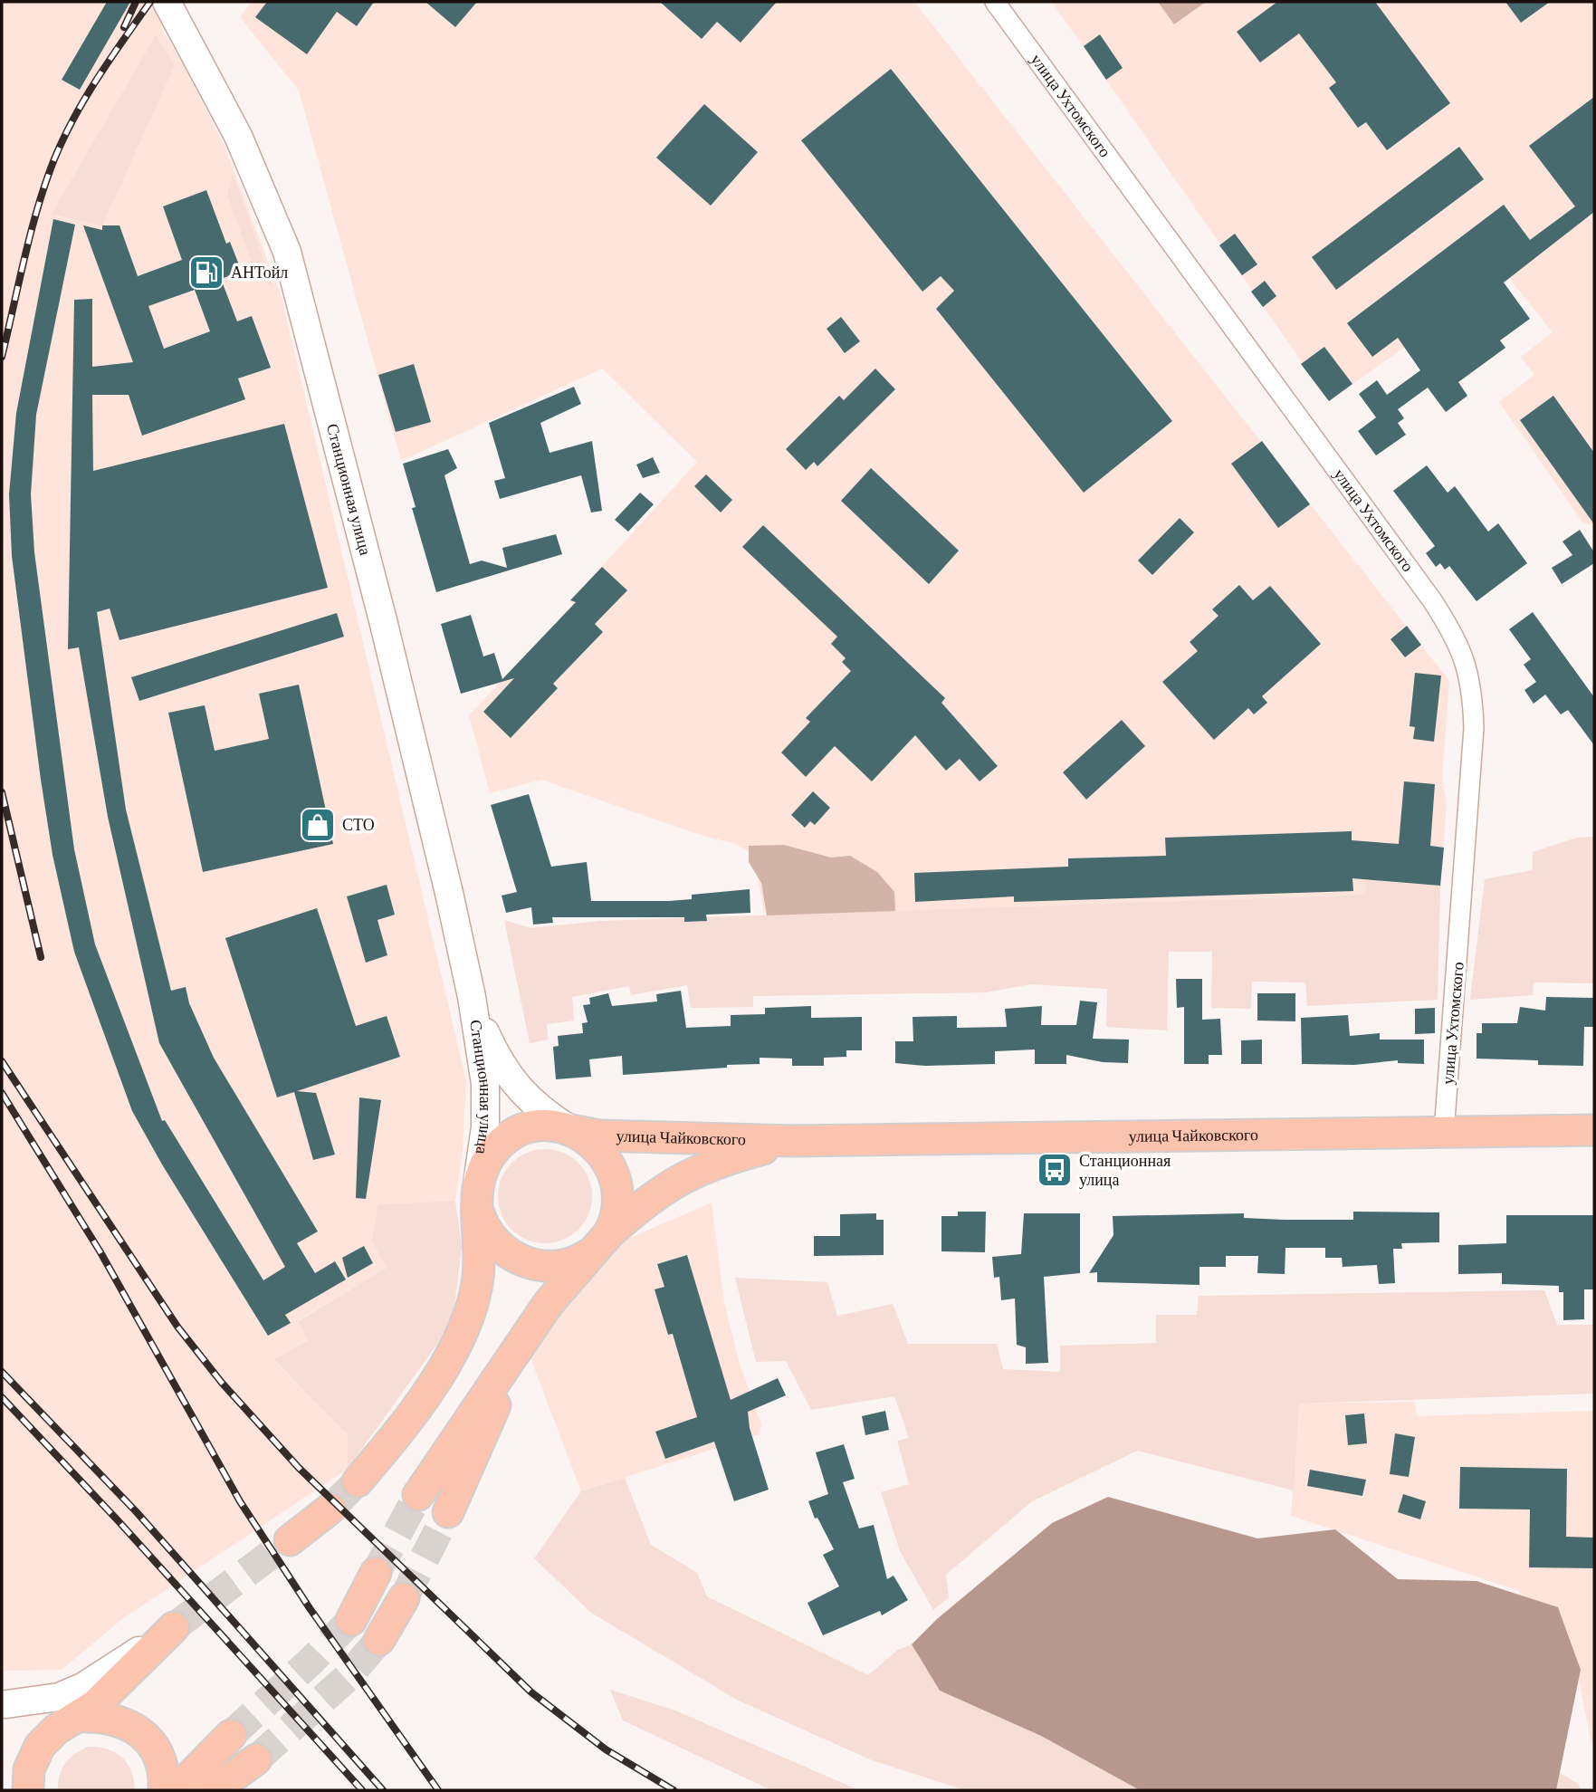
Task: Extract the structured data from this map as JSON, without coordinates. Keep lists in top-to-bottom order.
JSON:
{
  "streets": {
    "main road": ["Станционная улица", "улица Чайковского"],
    "street": ["улица Ухтомского"]
  },
  "crossings": [
    ["улица Ухтомского", "улица Чайковского"],
    ["Станционная улица", "улица Чайковского"]
  ],
  "places": {
    "fuel station": ["АНТойл"],
    "shop": ["СТО"],
    "bus stop": ["Станционная улица"]
  }
}
